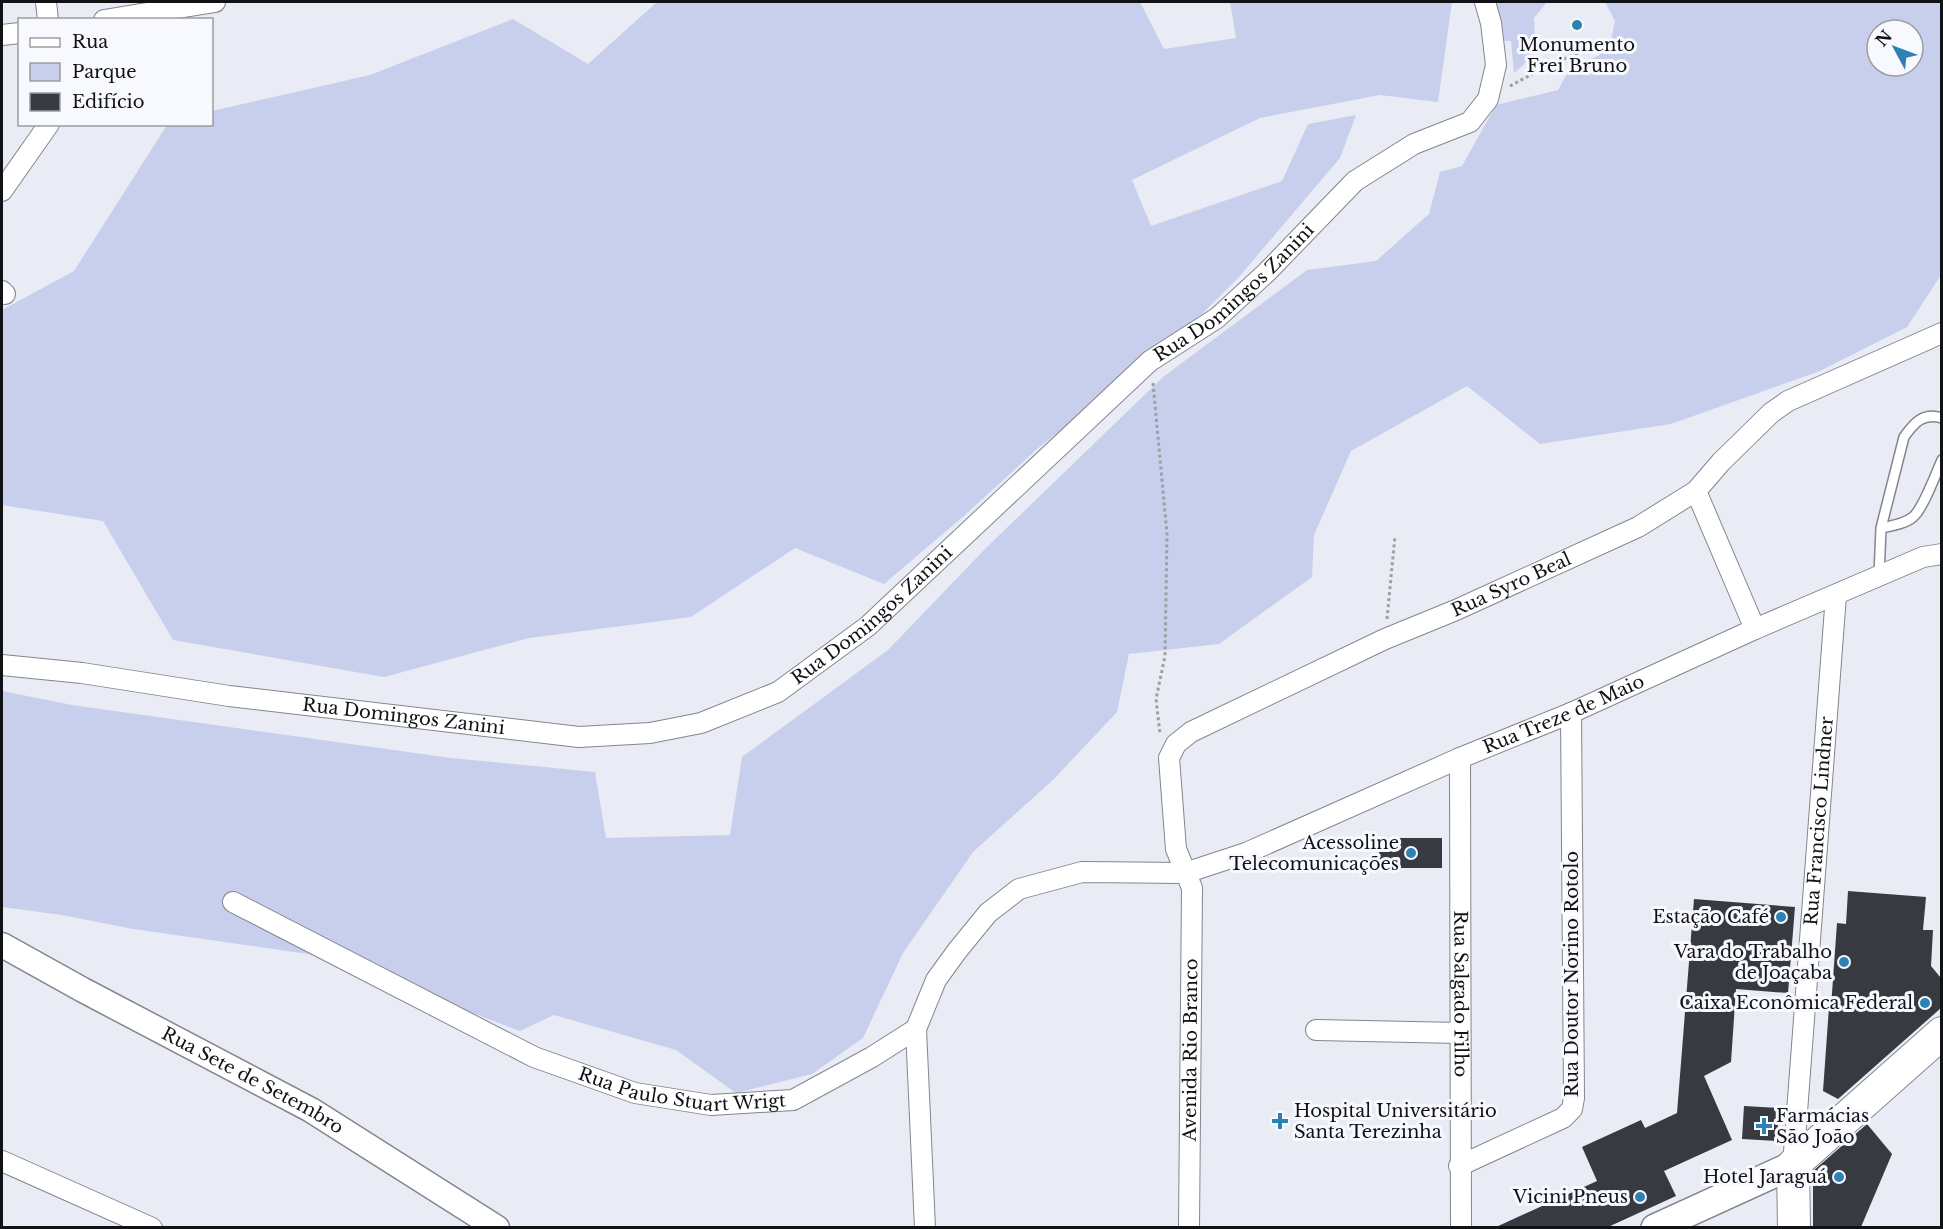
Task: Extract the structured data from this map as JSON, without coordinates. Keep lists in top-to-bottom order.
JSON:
{
  "streets": {
    "main road": ["Rua Francisco Lindner"],
    "street": [
      "Rua Domingos Zanini",
      "Rua Syro Beal",
      "Rua Treze de Maio",
      "Rua Doutor Norino Rotolo",
      "Rua Salgado Filho",
      "Avenida Rio Branco",
      "Rua Sete de Setembro",
      "Rua Paulo Stuart Wrigt"
    ]
  },
  "crossings": [
    ["Rua Treze de Maio", "Rua Francisco Lindner"],
    ["Rua Treze de Maio", "Rua Doutor Norino Rotolo"],
    ["Rua Treze de Maio", "Rua Salgado Filho"],
    ["Rua Treze de Maio", "Avenida Rio Branco"],
    ["Rua Doutor Norino Rotolo", "Rua Salgado Filho"]
  ],
  "places": {
    "other": [
      "Monumento Frei Bruno",
      "Acessoline Telecomunicações",
      "Estação Café",
      "Vara do Trabalho de Joaçaba",
      "Caixa Econômica Federal",
      "Hotel Jaraguá",
      "Vicini Pneus"
    ],
    "health": ["Hospital Universitário Santa Terezinha", "Farmácias São João"]
  },
  "legend": ["Rua", "Parque", "Edifício"],
  "north": "top left"
}
